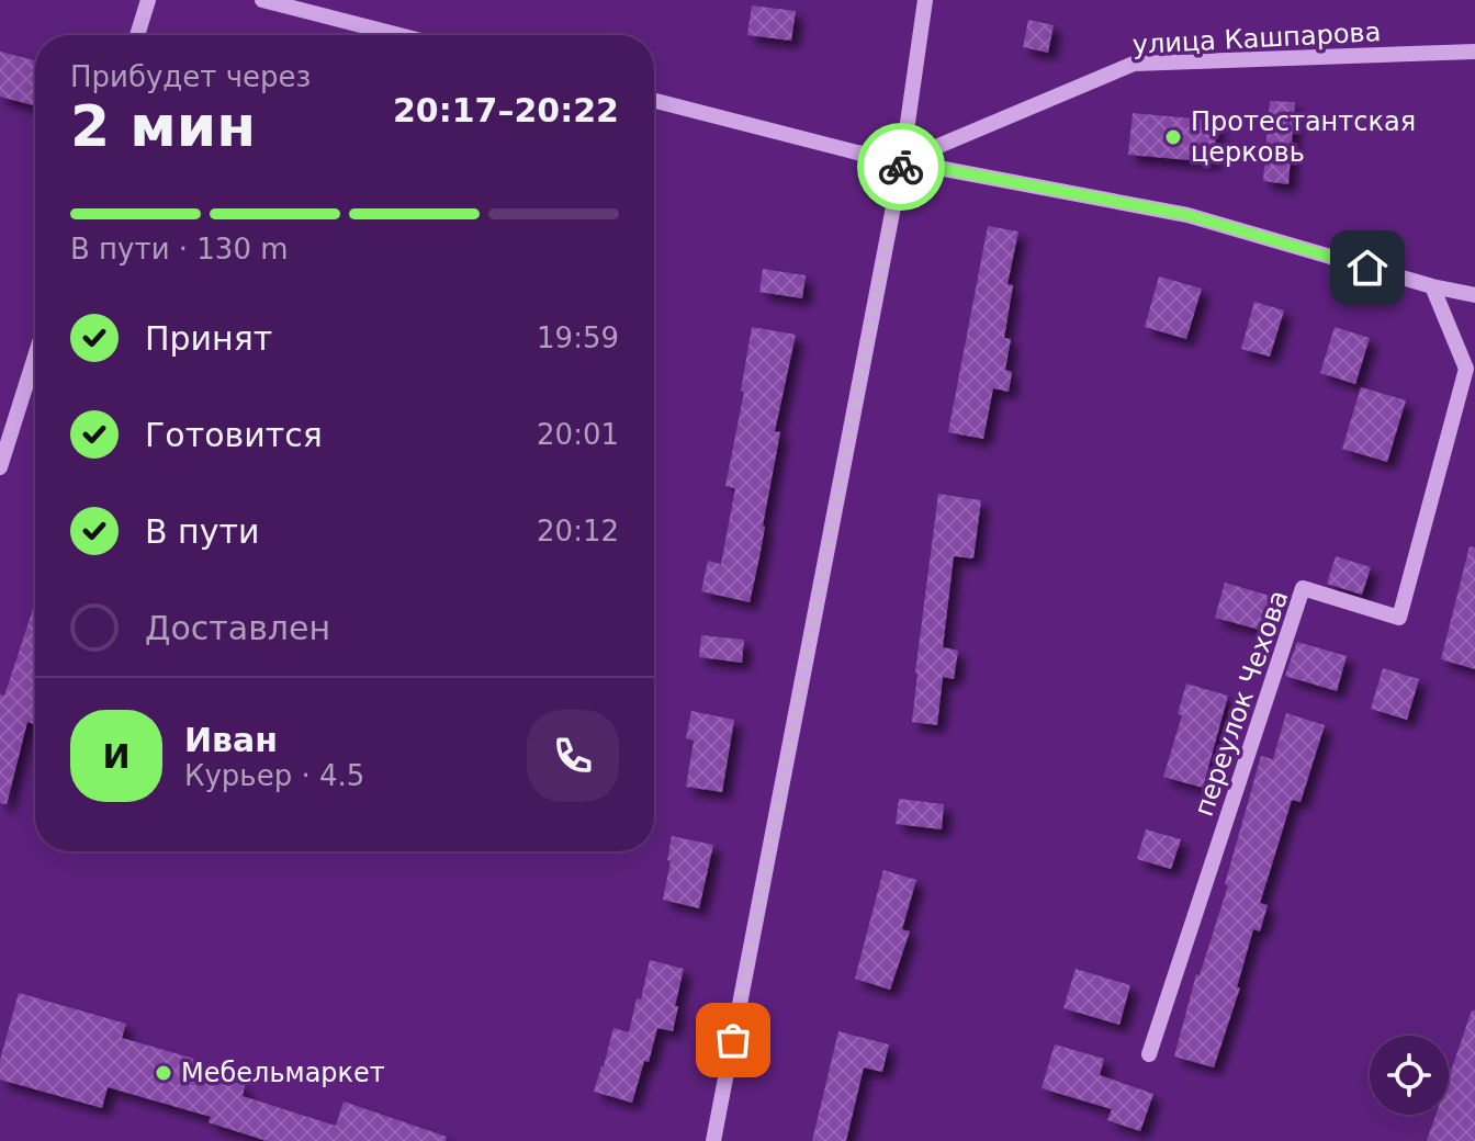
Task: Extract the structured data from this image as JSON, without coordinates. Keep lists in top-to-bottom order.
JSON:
{
  "streets": {
    "street": ["улица Кашпарова", "переулок Чехова"]
  },
  "places": ["Протестантская церковь", "Мебельмаркет"],
  "page": {
    "heading": ["2 мин", "Прибудет через", "20:17–20:22"],
    "panel": ["Иван", "Курьер · 4.5"],
    "bar": "В пути · 130 m",
    "list": [
      ["Принят", "19:59"],
      ["Готовится", "20:01"],
      ["В пути", "20:12"],
      "Доставлен"
    ],
    "round": "И"
  }
}
